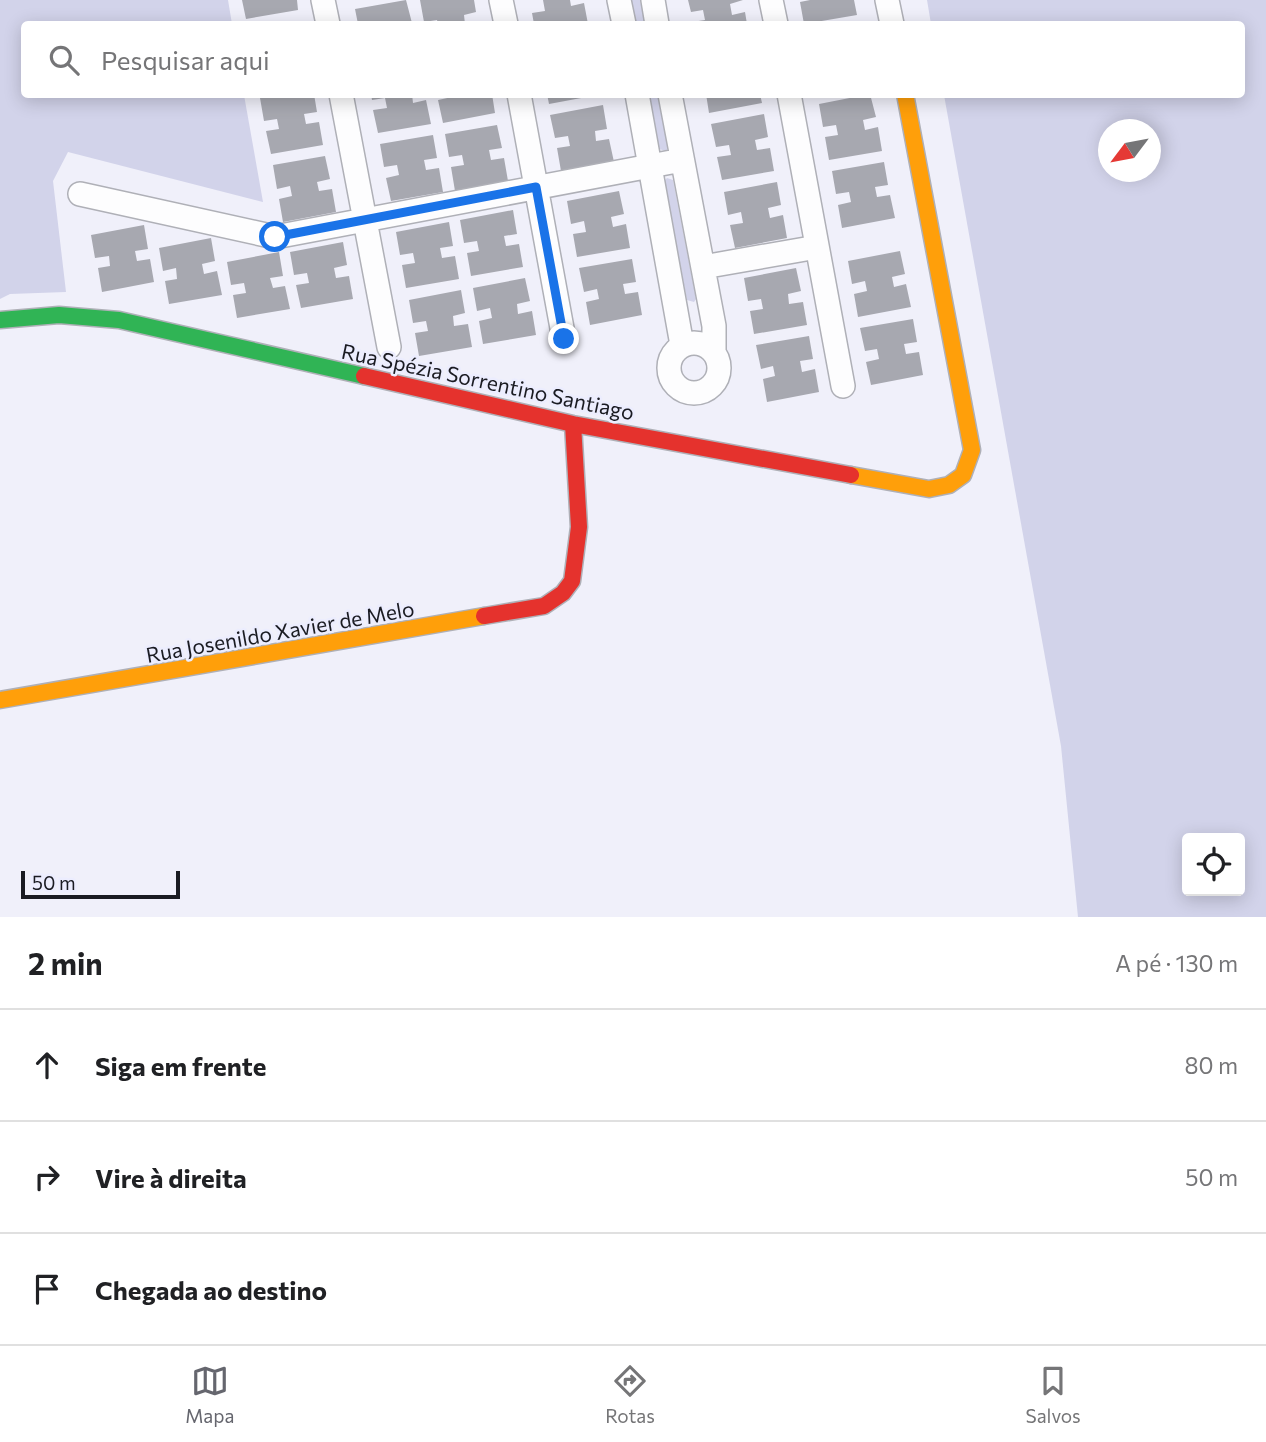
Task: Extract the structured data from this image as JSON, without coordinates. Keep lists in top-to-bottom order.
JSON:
{
  "streets": {
    "street": ["Rua Spézia Sorrentino Santiago", "Rua Josenildo Xavier de Melo"]
  },
  "crossings": [
    ["Rua Spézia Sorrentino Santiago", "Rua Josenildo Xavier de Melo"]
  ],
  "scale_bar": "50 m",
  "north": "bottom left",
  "page": {
    "search": "Pesquisar aqui",
    "scale": "50 m",
    "heading": ["2 min", "A pé · 130 m"],
    "list": [
      ["Siga em frente", "80 m"],
      ["Vire à direita", "50 m"],
      "Chegada ao destino"
    ],
    "nav": ["Mapa", "Rotas", "Salvos"]
  }
}
